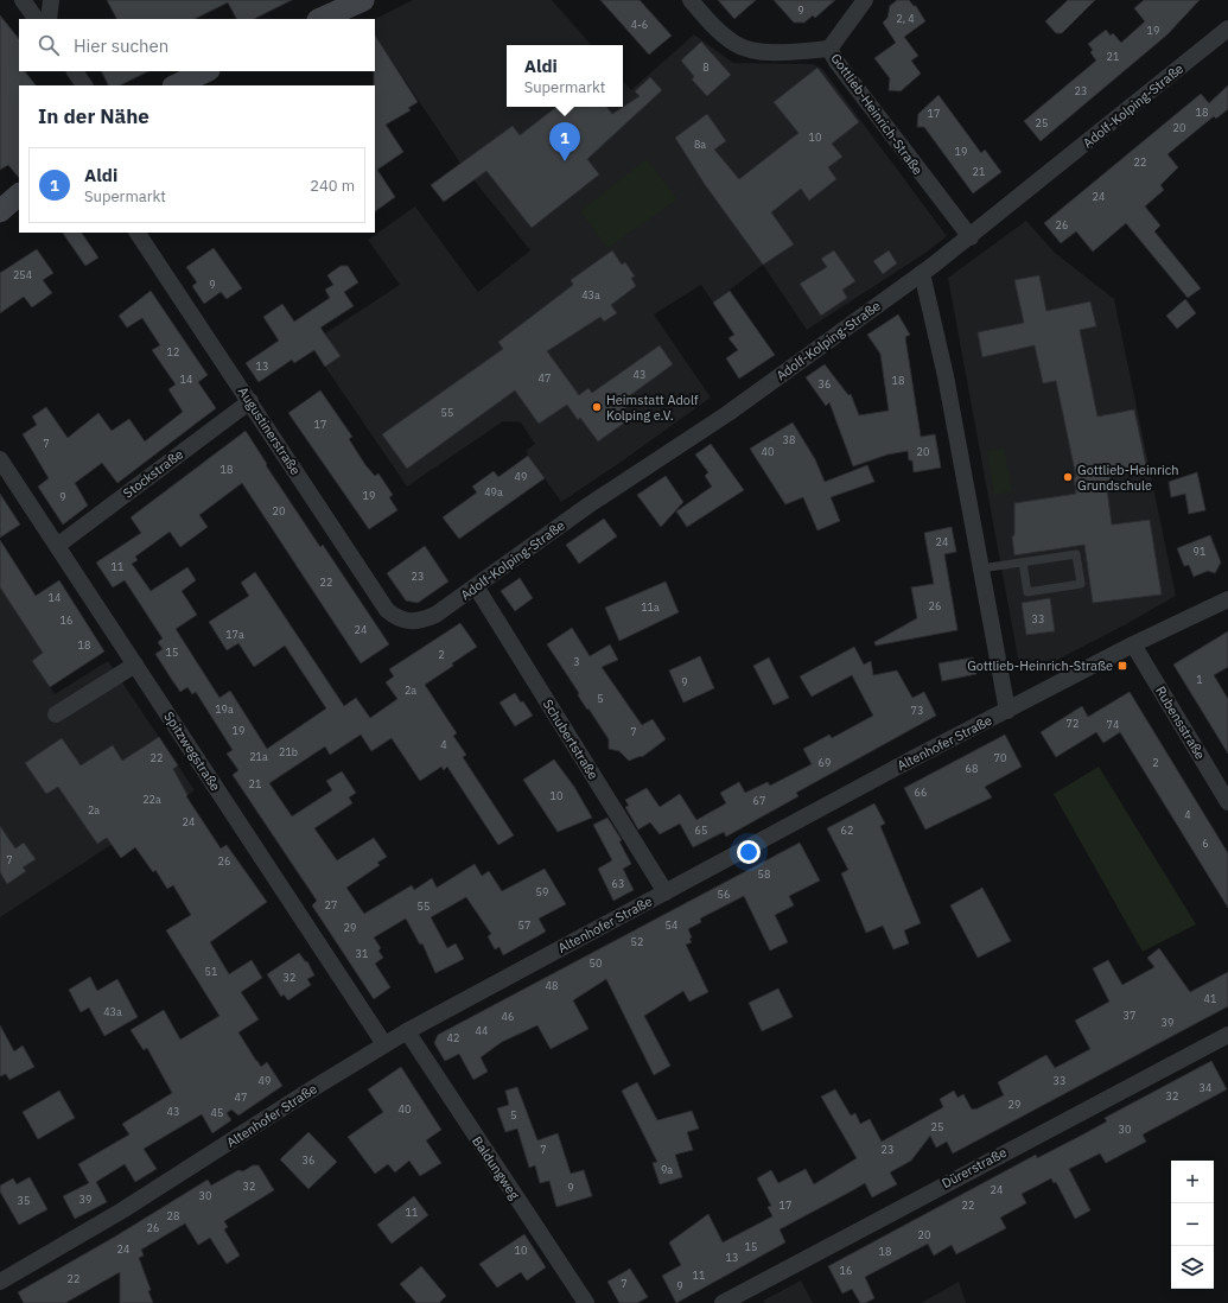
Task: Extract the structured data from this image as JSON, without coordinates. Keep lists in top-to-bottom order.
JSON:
{
  "streets": {
    "street": [
      "Adolf-Kolping-Straße",
      "Gottlieb-Heinrich-Straße",
      "Augustinerstraße",
      "Stockstraße",
      "Rubensstraße",
      "Schubertstraße",
      "Altenhofer Straße",
      "Spitzwegstraße",
      "Baldungweg",
      "Dürerstraße"
    ]
  },
  "crossings": [
    ["Adolf-Kolping-Straße", "Gottlieb-Heinrich-Straße"],
    ["Adolf-Kolping-Straße", "Augustinerstraße"],
    ["Adolf-Kolping-Straße", "Schubertstraße"],
    ["Augustinerstraße", "Stockstraße"],
    ["Stockstraße", "Spitzwegstraße"],
    ["Rubensstraße", "Altenhofer Straße"],
    ["Schubertstraße", "Altenhofer Straße"],
    ["Altenhofer Straße", "Spitzwegstraße"],
    ["Altenhofer Straße", "Baldungweg"]
  ],
  "places": {
    "other": ["Heimstatt Adolf Kolping e.V.", "Gottlieb-Heinrich Grundschule"],
    "transit": ["Gottlieb-Heinrich-Straße"]
  },
  "house_numbers": [
    "9",
    "2, 4",
    "4-6",
    "19",
    "21",
    "8",
    "23",
    "18",
    "17",
    "25",
    "20",
    "10",
    "8a",
    "19",
    "22",
    "21",
    "24",
    "26",
    "254",
    "9",
    "43a",
    "12",
    "13",
    "43",
    "47",
    "14",
    "18",
    "36",
    "55",
    "17",
    "38",
    "7",
    "40",
    "20",
    "18",
    "49",
    "49a",
    "19",
    "9",
    "20",
    "24",
    "91",
    "11",
    "23",
    "22",
    "14",
    "26",
    "11a",
    "33",
    "16",
    "24",
    "17a",
    "18",
    "15",
    "2",
    "3",
    "1",
    "9",
    "2a",
    "5",
    "19a",
    "73",
    "72",
    "74",
    "19",
    "7",
    "4",
    "21b",
    "21a",
    "22",
    "70",
    "69",
    "2",
    "68",
    "21",
    "66",
    "10",
    "22a",
    "67",
    "2a",
    "4",
    "24",
    "65",
    "62",
    "6",
    "7",
    "26",
    "58",
    "63",
    "59",
    "56",
    "27",
    "55",
    "57",
    "54",
    "29",
    "52",
    "31",
    "50",
    "51",
    "32",
    "48",
    "41",
    "43a",
    "37",
    "46",
    "39",
    "44",
    "42",
    "49",
    "33",
    "34",
    "32",
    "47",
    "29",
    "40",
    "43",
    "45",
    "5",
    "25",
    "30",
    "7",
    "23",
    "36",
    "9a",
    "32",
    "9",
    "24",
    "30",
    "39",
    "35",
    "17",
    "22",
    "11",
    "28",
    "26",
    "20",
    "15",
    "24",
    "10",
    "18",
    "13",
    "16",
    "11",
    "22",
    "7",
    "9"
  ],
  "page": {
    "search": "Hier suchen",
    "popup": ["Aldi", "Supermarkt"],
    "heading": "In der Nähe",
    "pins": "1",
    "list": [
      {
        "mark": "1",
        "name": "Aldi",
        "note": "Supermarkt",
        "value": "240 m"
      }
    ],
    "map_buttons": ["+", "−"]
  }
}
